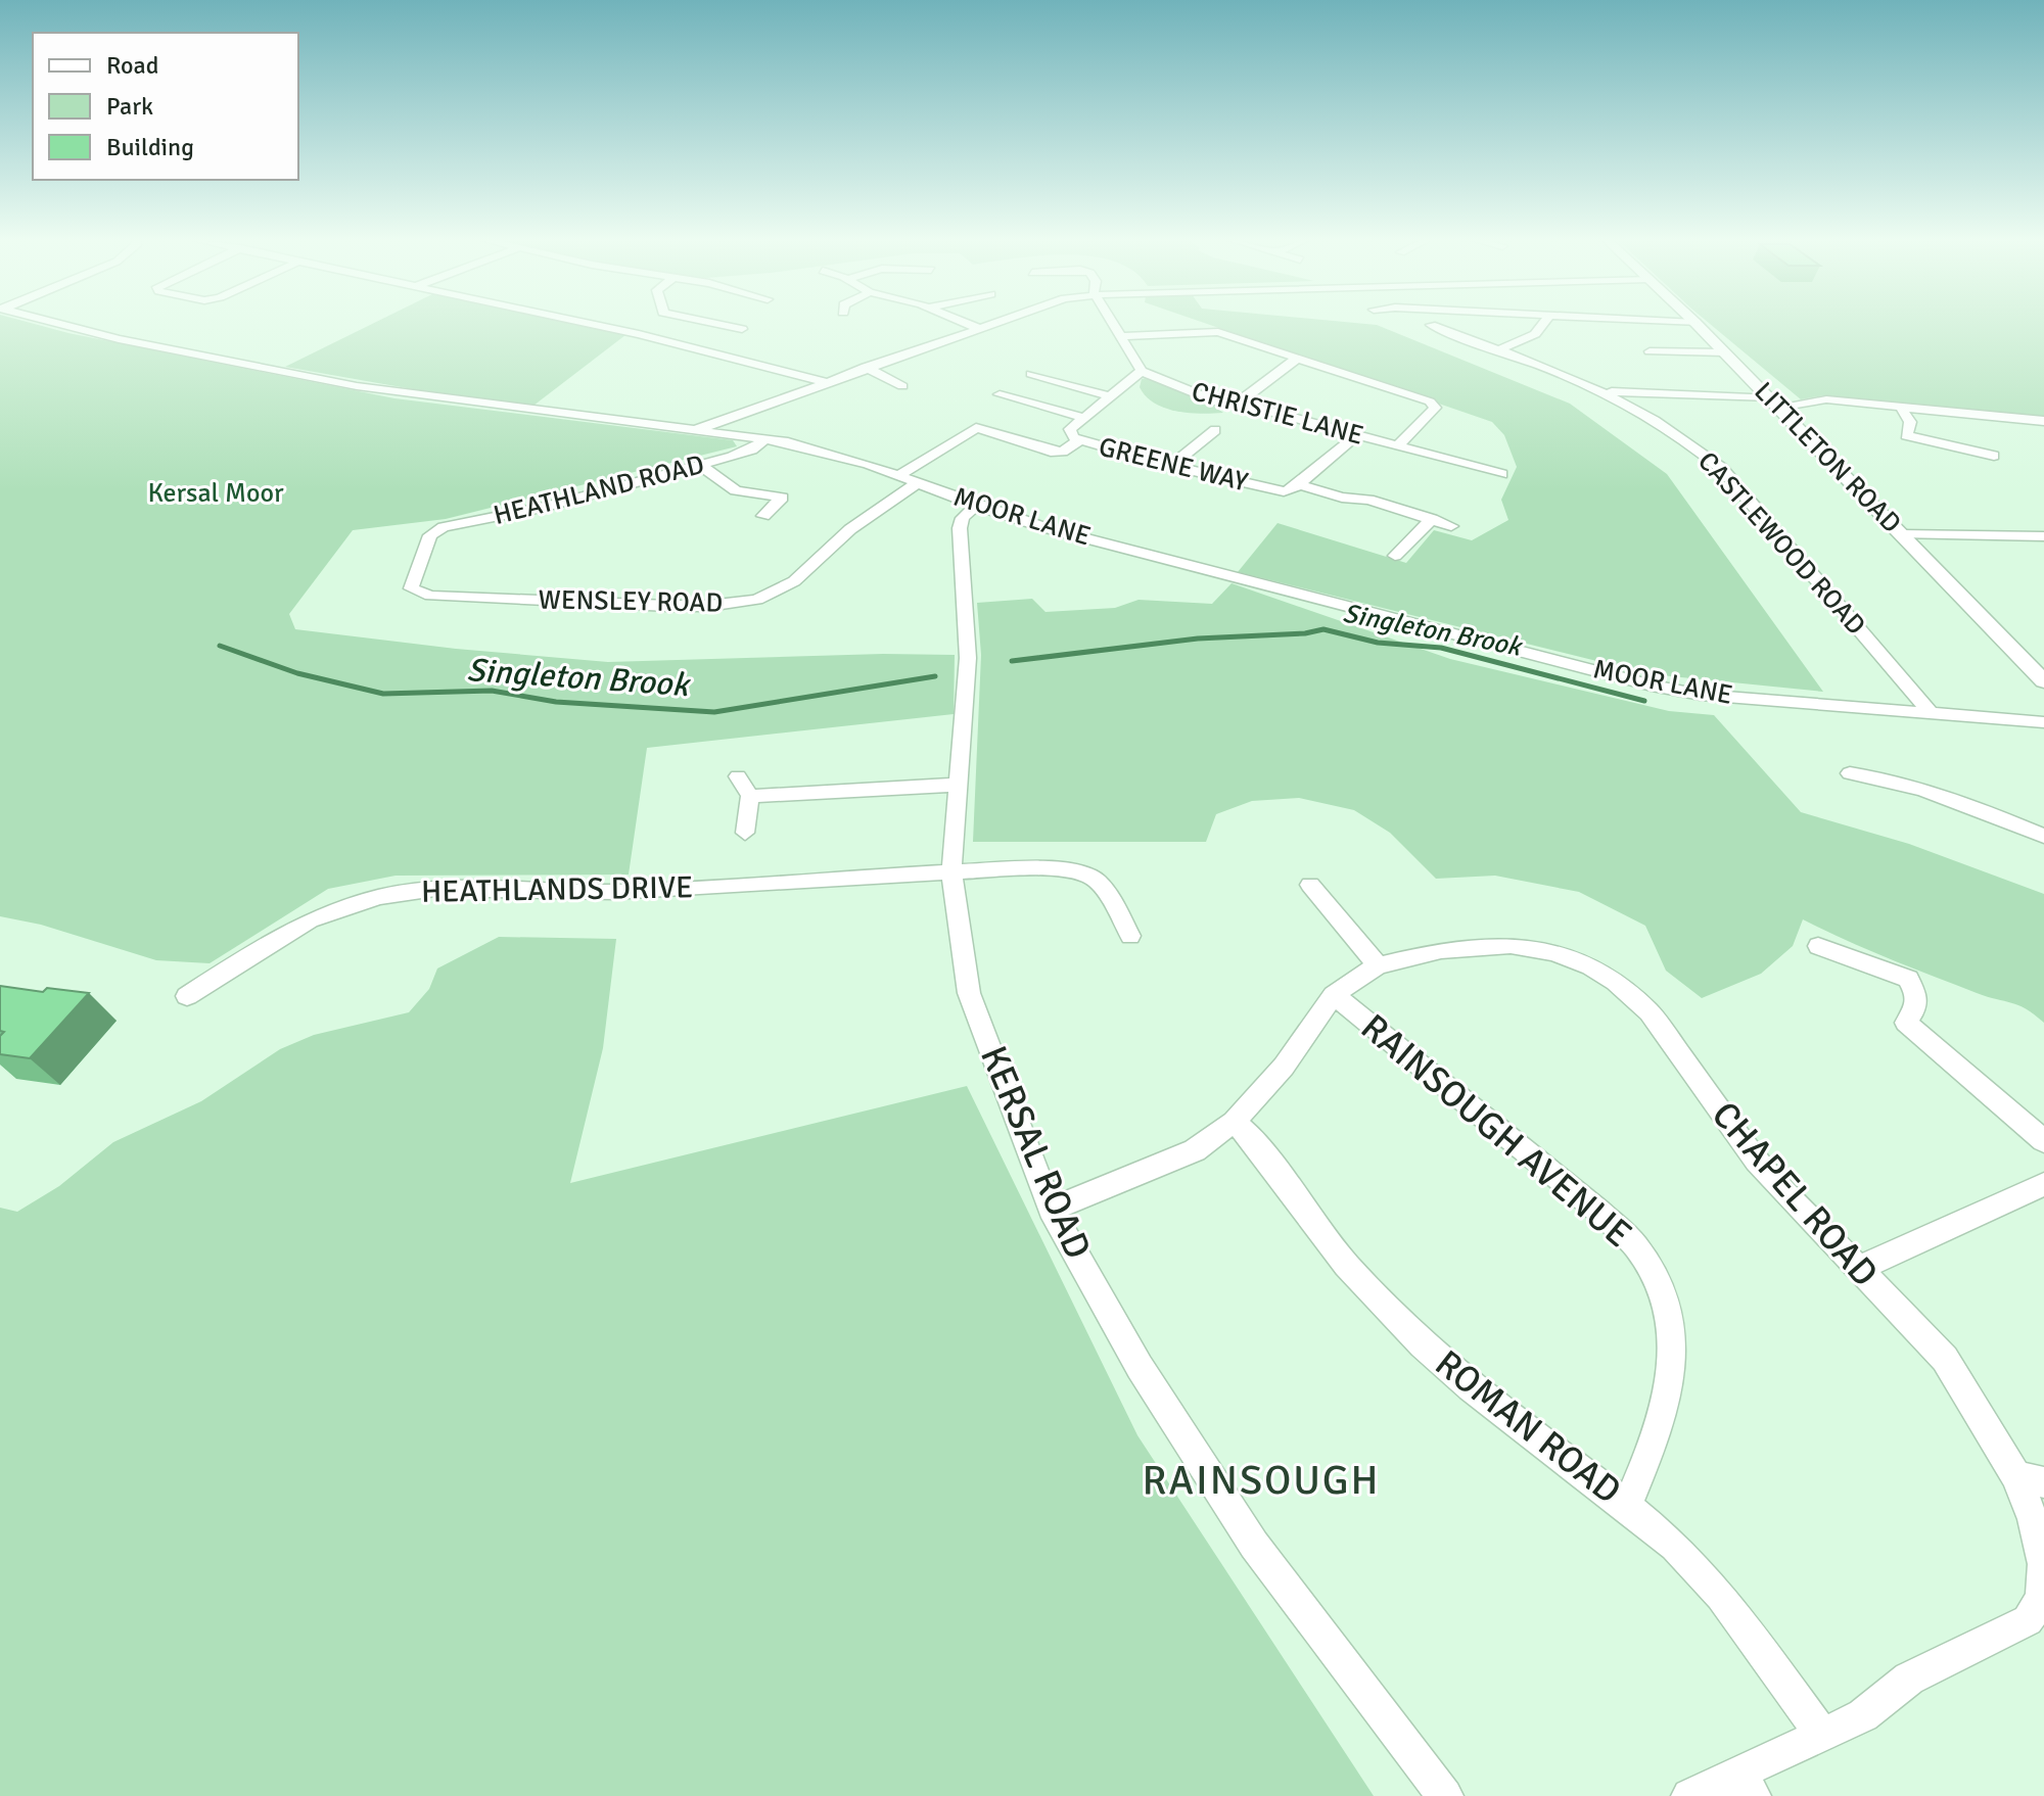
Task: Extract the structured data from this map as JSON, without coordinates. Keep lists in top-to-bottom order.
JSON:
{
  "streets": {
    "street": [
      "CHRISTIE LANE",
      "LITTLETON ROAD",
      "GREENE WAY",
      "HEATHLAND ROAD",
      "MOOR LANE",
      "CASTLEWOOD ROAD",
      "WENSLEY ROAD",
      "HEATHLANDS DRIVE",
      "RAINSOUGH AVENUE",
      "KERSAL ROAD",
      "CHAPEL ROAD",
      "ROMAN ROAD"
    ]
  },
  "crossings": [
    ["CHRISTIE LANE", "GREENE WAY"],
    ["HEATHLAND ROAD", "MOOR LANE"],
    ["HEATHLAND ROAD", "WENSLEY ROAD"],
    ["MOOR LANE", "CASTLEWOOD ROAD"],
    ["MOOR LANE", "WENSLEY ROAD"],
    ["MOOR LANE", "KERSAL ROAD"],
    ["HEATHLANDS DRIVE", "KERSAL ROAD"],
    ["RAINSOUGH AVENUE", "CHAPEL ROAD"],
    ["RAINSOUGH AVENUE", "ROMAN ROAD"],
    ["KERSAL ROAD", "CHAPEL ROAD"],
    ["CHAPEL ROAD", "ROMAN ROAD"]
  ],
  "districts": ["RAINSOUGH"],
  "water": ["Singleton Brook"],
  "parks": ["Kersal Moor"],
  "legend": ["Road", "Park", "Building"]
}
